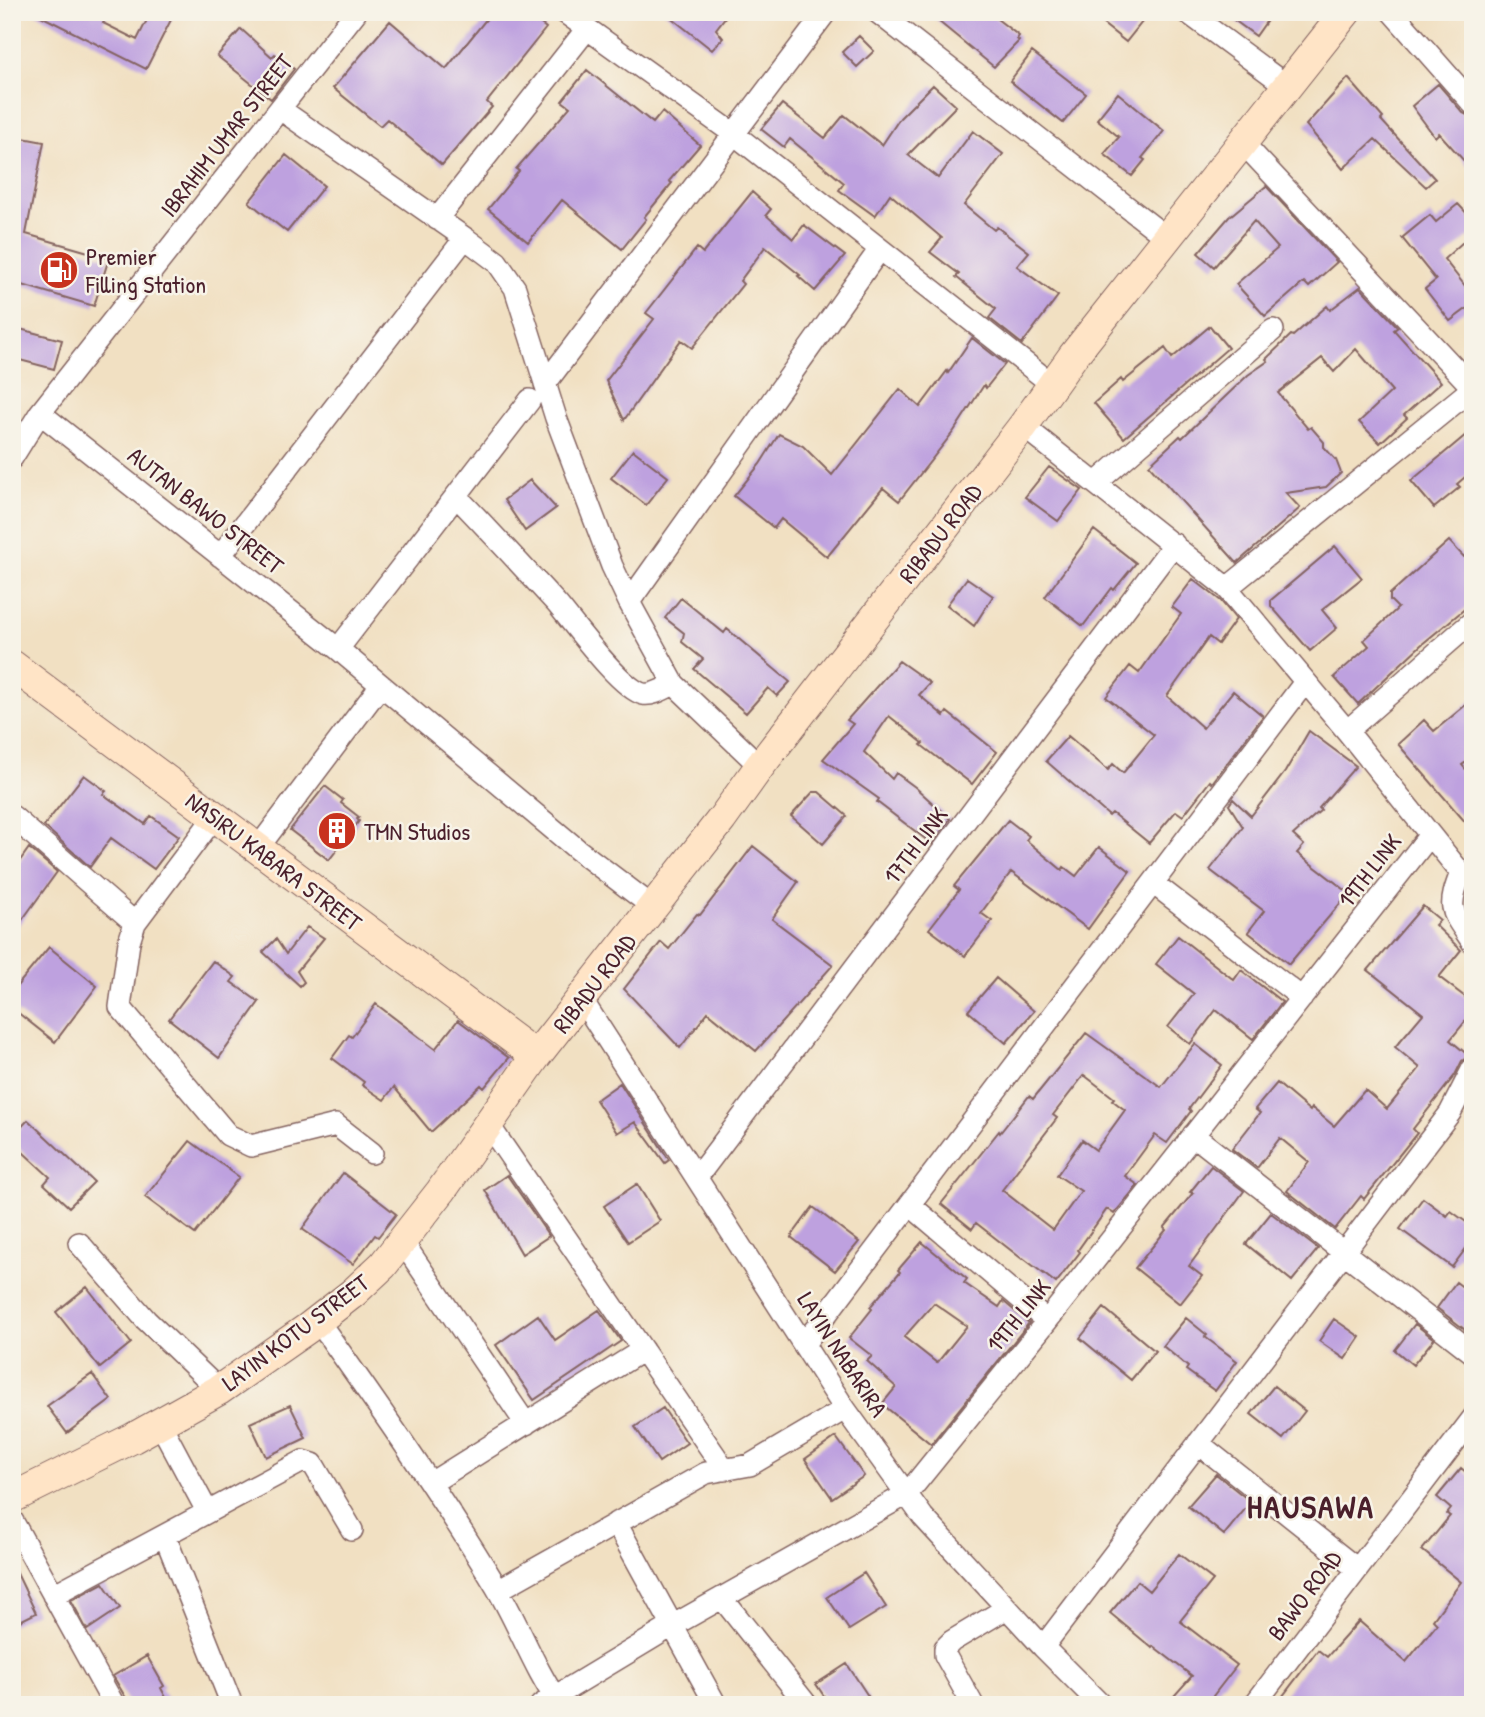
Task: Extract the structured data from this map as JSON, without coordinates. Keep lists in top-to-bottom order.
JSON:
{
  "streets": {
    "street": [
      "IBRAHIM UMAR STREET",
      "AUTAN BAWO STREET",
      "RIBADU ROAD",
      "17TH LINK",
      "NASIRU KABARA STREET",
      "19TH LINK",
      "LAYIN KOTU STREET",
      "LAYIN NABARIRA",
      "BAWO ROAD"
    ]
  },
  "crossings": [
    ["IBRAHIM UMAR STREET", "AUTAN BAWO STREET"],
    ["AUTAN BAWO STREET", "RIBADU ROAD"],
    ["RIBADU ROAD", "NASIRU KABARA STREET"],
    ["RIBADU ROAD", "LAYIN KOTU STREET"],
    ["RIBADU ROAD", "LAYIN NABARIRA"],
    ["17TH LINK", "LAYIN NABARIRA"],
    ["NASIRU KABARA STREET", "LAYIN KOTU STREET"],
    ["19TH LINK", "LAYIN NABARIRA"]
  ],
  "districts": ["HAUSAWA"],
  "places": {
    "fuel station": ["Premier Filling Station"],
    "building": ["TMN Studios"]
  }
}
